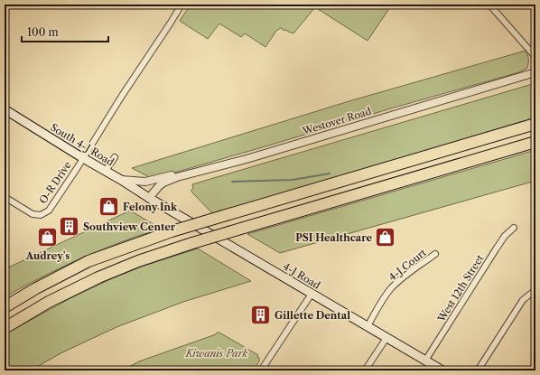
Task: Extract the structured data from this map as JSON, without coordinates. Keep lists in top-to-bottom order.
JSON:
{
  "streets": {
    "main road": ["South 4-J Road", "4-J Road"],
    "street": [
      "Westover Road",
      "O-R Drive",
      "4-J Court",
      "West 12th Street"
    ]
  },
  "crossings": [
    ["Westover Road", "South 4-J Road"],
    ["Westover Road", "4-J Road"],
    ["South 4-J Road", "O-R Drive"],
    ["South 4-J Road", "4-J Road"],
    ["4-J Court", "4-J Road"],
    ["4-J Road", "West 12th Street"]
  ],
  "parks": ["Kiwanis Park"],
  "places": {
    "shop": ["Felony Ink", "Audrey's", "PSI Healthcare"],
    "building": ["Southview Center", "Gillette Dental"]
  },
  "scale_bar": "100 m"
}
